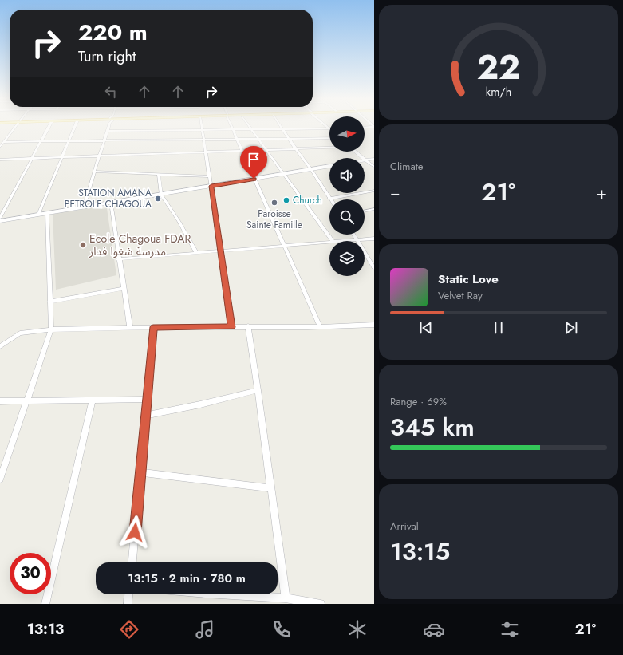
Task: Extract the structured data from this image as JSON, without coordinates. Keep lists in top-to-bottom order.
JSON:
{
  "places": [
    "STATION AMANA PETROLE CHAGOUA",
    "Church",
    "Paroisse Sainte Famille",
    "Ecole Chagoua FDAR مدرسة شغوا فدار"
  ],
  "north": "right",
  "page": {
    "turn": ["220 m", "Turn right"],
    "tile": [
      "Climate",
      ["Range · 69%", "345 km"],
      ["Arrival", "13:15"]
    ],
    "heat": ["−", "21°", "+"],
    "song": ["Static Love", "Velvet Ray"],
    "limit": "30",
    "trip": "13:15 · 2 min · 780 m",
    "tabs": ["13:13", "21°"],
    "gauge": ["22", "km/h"]
  }
}
